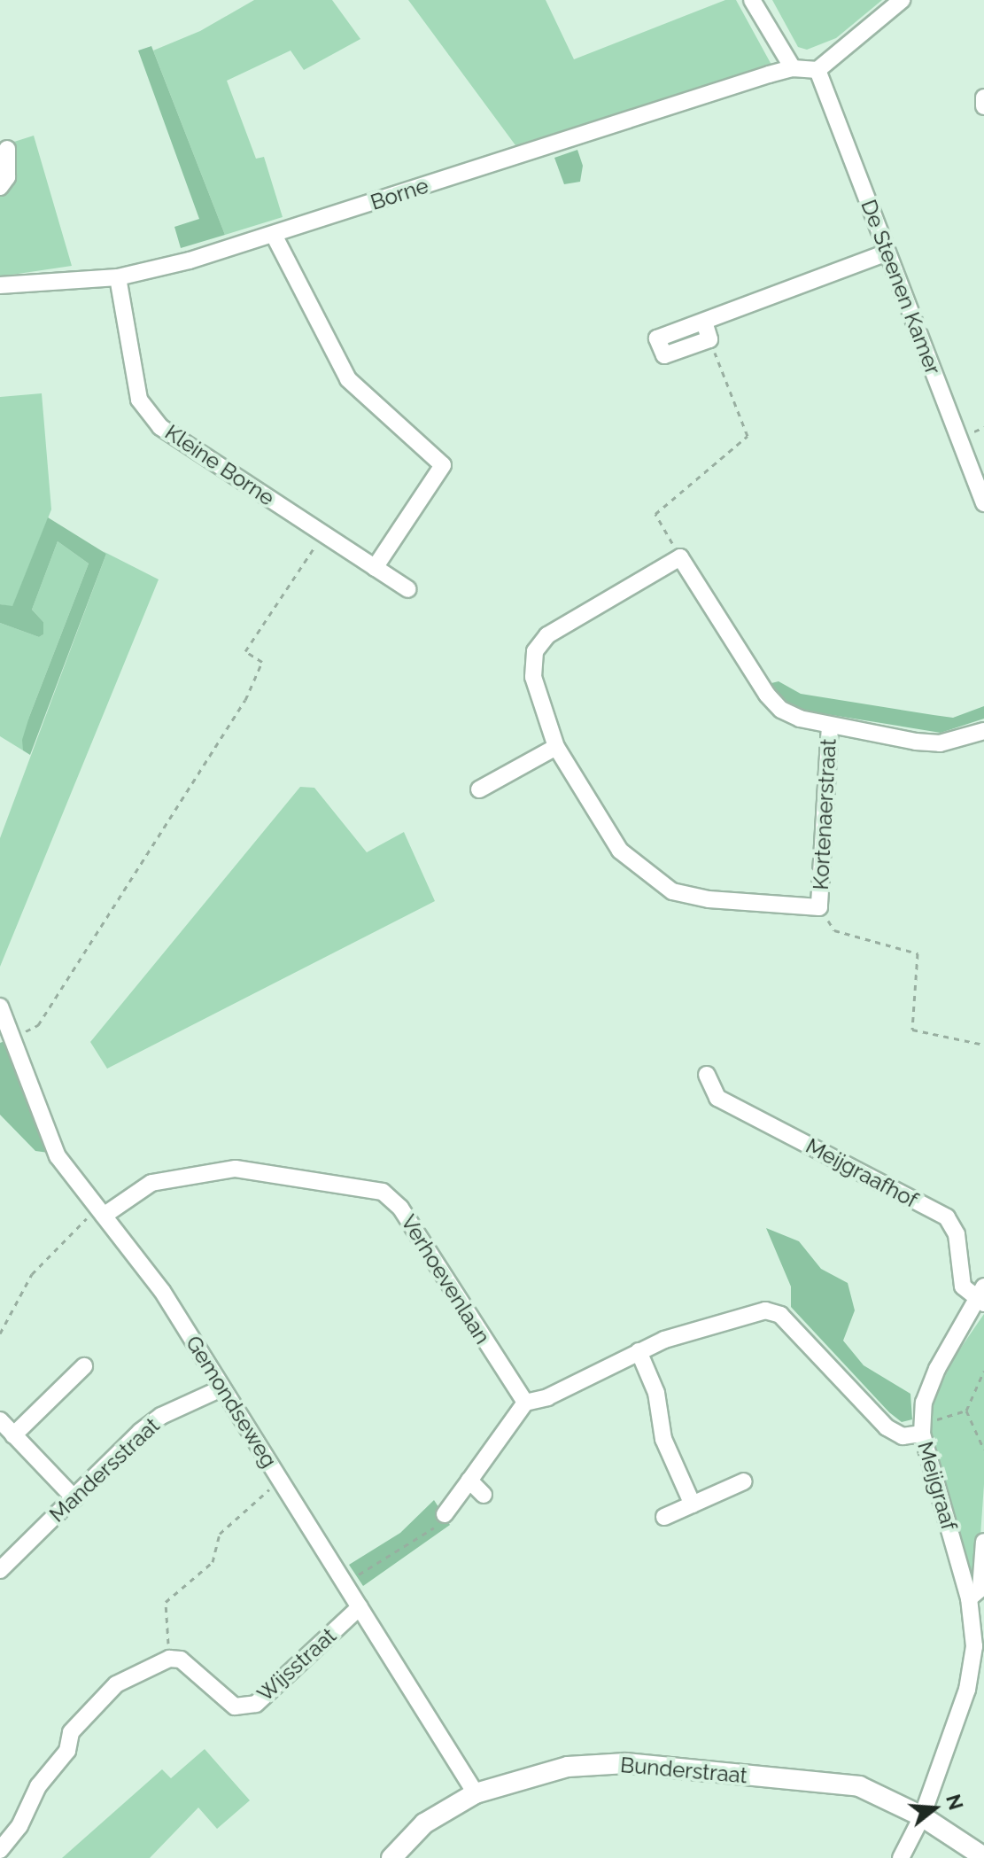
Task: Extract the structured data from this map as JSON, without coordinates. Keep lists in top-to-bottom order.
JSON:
{
  "streets": {
    "street": [
      "Borne",
      "De Steenen Kamer",
      "Kleine Borne",
      "Kortenaerstraat",
      "Meijgraafhof",
      "Verhoevenlaan",
      "Gemondseweg",
      "Mandersstraat",
      "Meijgraaf",
      "Wijsstraat",
      "Bunderstraat"
    ]
  },
  "crossings": [
    ["Borne", "Kleine Borne"],
    ["Meijgraafhof", "Meijgraaf"],
    ["Verhoevenlaan", "Gemondseweg"],
    ["Gemondseweg", "Mandersstraat"],
    ["Gemondseweg", "Wijsstraat"],
    ["Gemondseweg", "Bunderstraat"],
    ["Meijgraaf", "Bunderstraat"]
  ],
  "north": "right"
}
